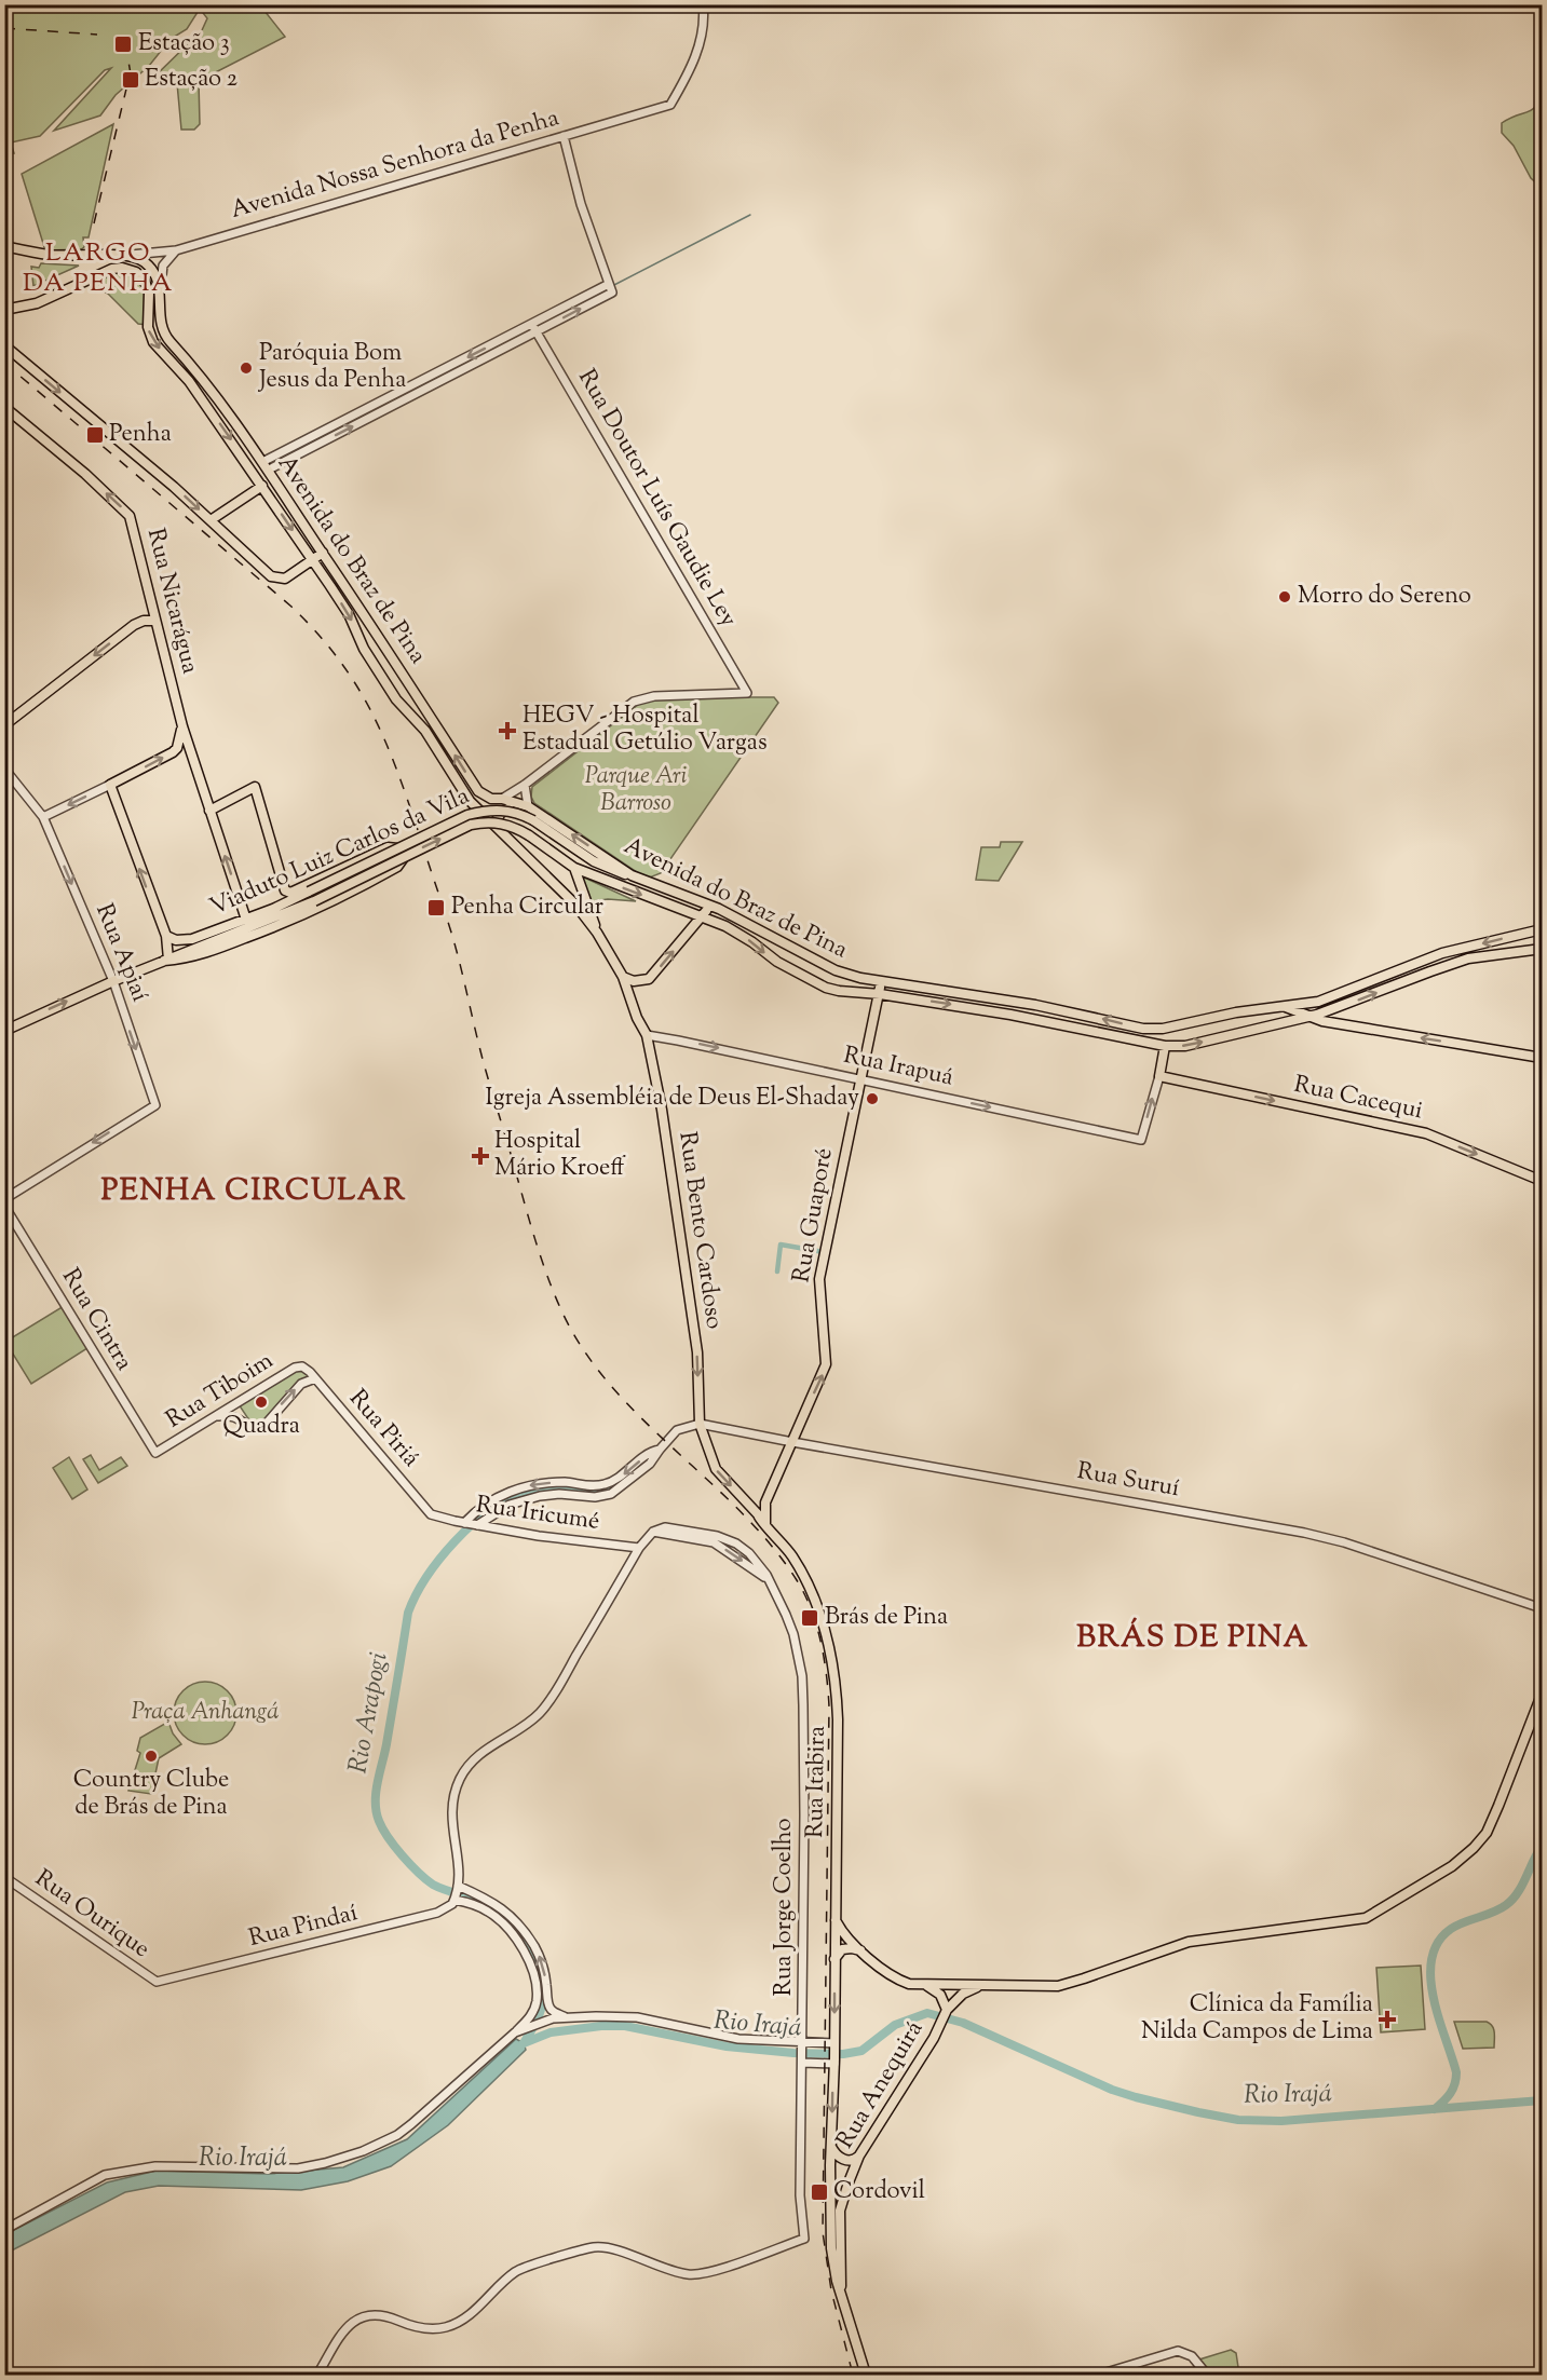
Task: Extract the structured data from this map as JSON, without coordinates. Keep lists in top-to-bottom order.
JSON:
{
  "streets": {
    "main road": [
      "Avenida do Braz de Pina",
      "Rua Nicarágua",
      "Viaduto Luiz Carlos da Vila",
      "Rua Cacequi",
      "Rua Guaporé",
      "Rua Bento Cardoso",
      "Rua Itabira",
      "Rua Anequirá"
    ],
    "street": [
      "Avenida Nossa Senhora da Penha",
      "Rua Doutor Luís Gaudie Ley",
      "Rua Apiaí",
      "Rua Irapuá",
      "Rua Cintra",
      "Rua Tiboim",
      "Rua Piriá",
      "Rua Suruí",
      "Rua Iricumé",
      "Rua Jorge Coelho",
      "Rua Ourique",
      "Rua Pindaí"
    ]
  },
  "crossings": [
    ["Avenida do Braz de Pina", "Viaduto Luiz Carlos da Vila"],
    ["Avenida do Braz de Pina", "Rua Guaporé"],
    ["Avenida do Braz de Pina", "Rua Bento Cardoso"],
    ["Rua Nicarágua", "Viaduto Luiz Carlos da Vila"],
    ["Rua Irapuá", "Rua Cacequi"],
    ["Rua Irapuá", "Rua Guaporé"],
    ["Rua Irapuá", "Rua Bento Cardoso"],
    ["Rua Guaporé", "Rua Suruí"],
    ["Rua Bento Cardoso", "Rua Suruí"],
    ["Rua Bento Cardoso", "Rua Itabira"],
    ["Rua Cintra", "Rua Tiboim"],
    ["Rua Tiboim", "Rua Piriá"],
    ["Rua Piriá", "Rua Iricumé"],
    ["Rua Iricumé", "Rua Jorge Coelho"],
    ["Rua Itabira", "Rua Anequirá"],
    ["Rua Ourique", "Rua Pindaí"]
  ],
  "one_way": [
    "Rua Irapuá",
    "Rua Cacequi",
    "Rua Guaporé",
    "Rua Bento Cardoso"
  ],
  "districts": ["LARGO DA PENHA", "PENHA CIRCULAR", "BRÁS DE PINA"],
  "water": ["Rio Arapogi", "Rio Irajá"],
  "parks": ["Parque Ari Barroso", "Praça Anhangá"],
  "places": {
    "transit": [
      "Estação 3",
      "Estação 2",
      "Penha",
      "Penha Circular",
      "Brás de Pina",
      "Cordovil"
    ],
    "other": [
      "Paróquia Bom Jesus da Penha",
      "Morro do Sereno",
      "Igreja Assembléia de Deus El-Shaday",
      "Quadra",
      "Country Clube de Brás de Pina"
    ],
    "health": ["HEGV - Hospital Estadual Getúlio Vargas", "Hospital Mário Kroeff", "Clínica da Família Nilda Campos de Lima"]
  }
}
